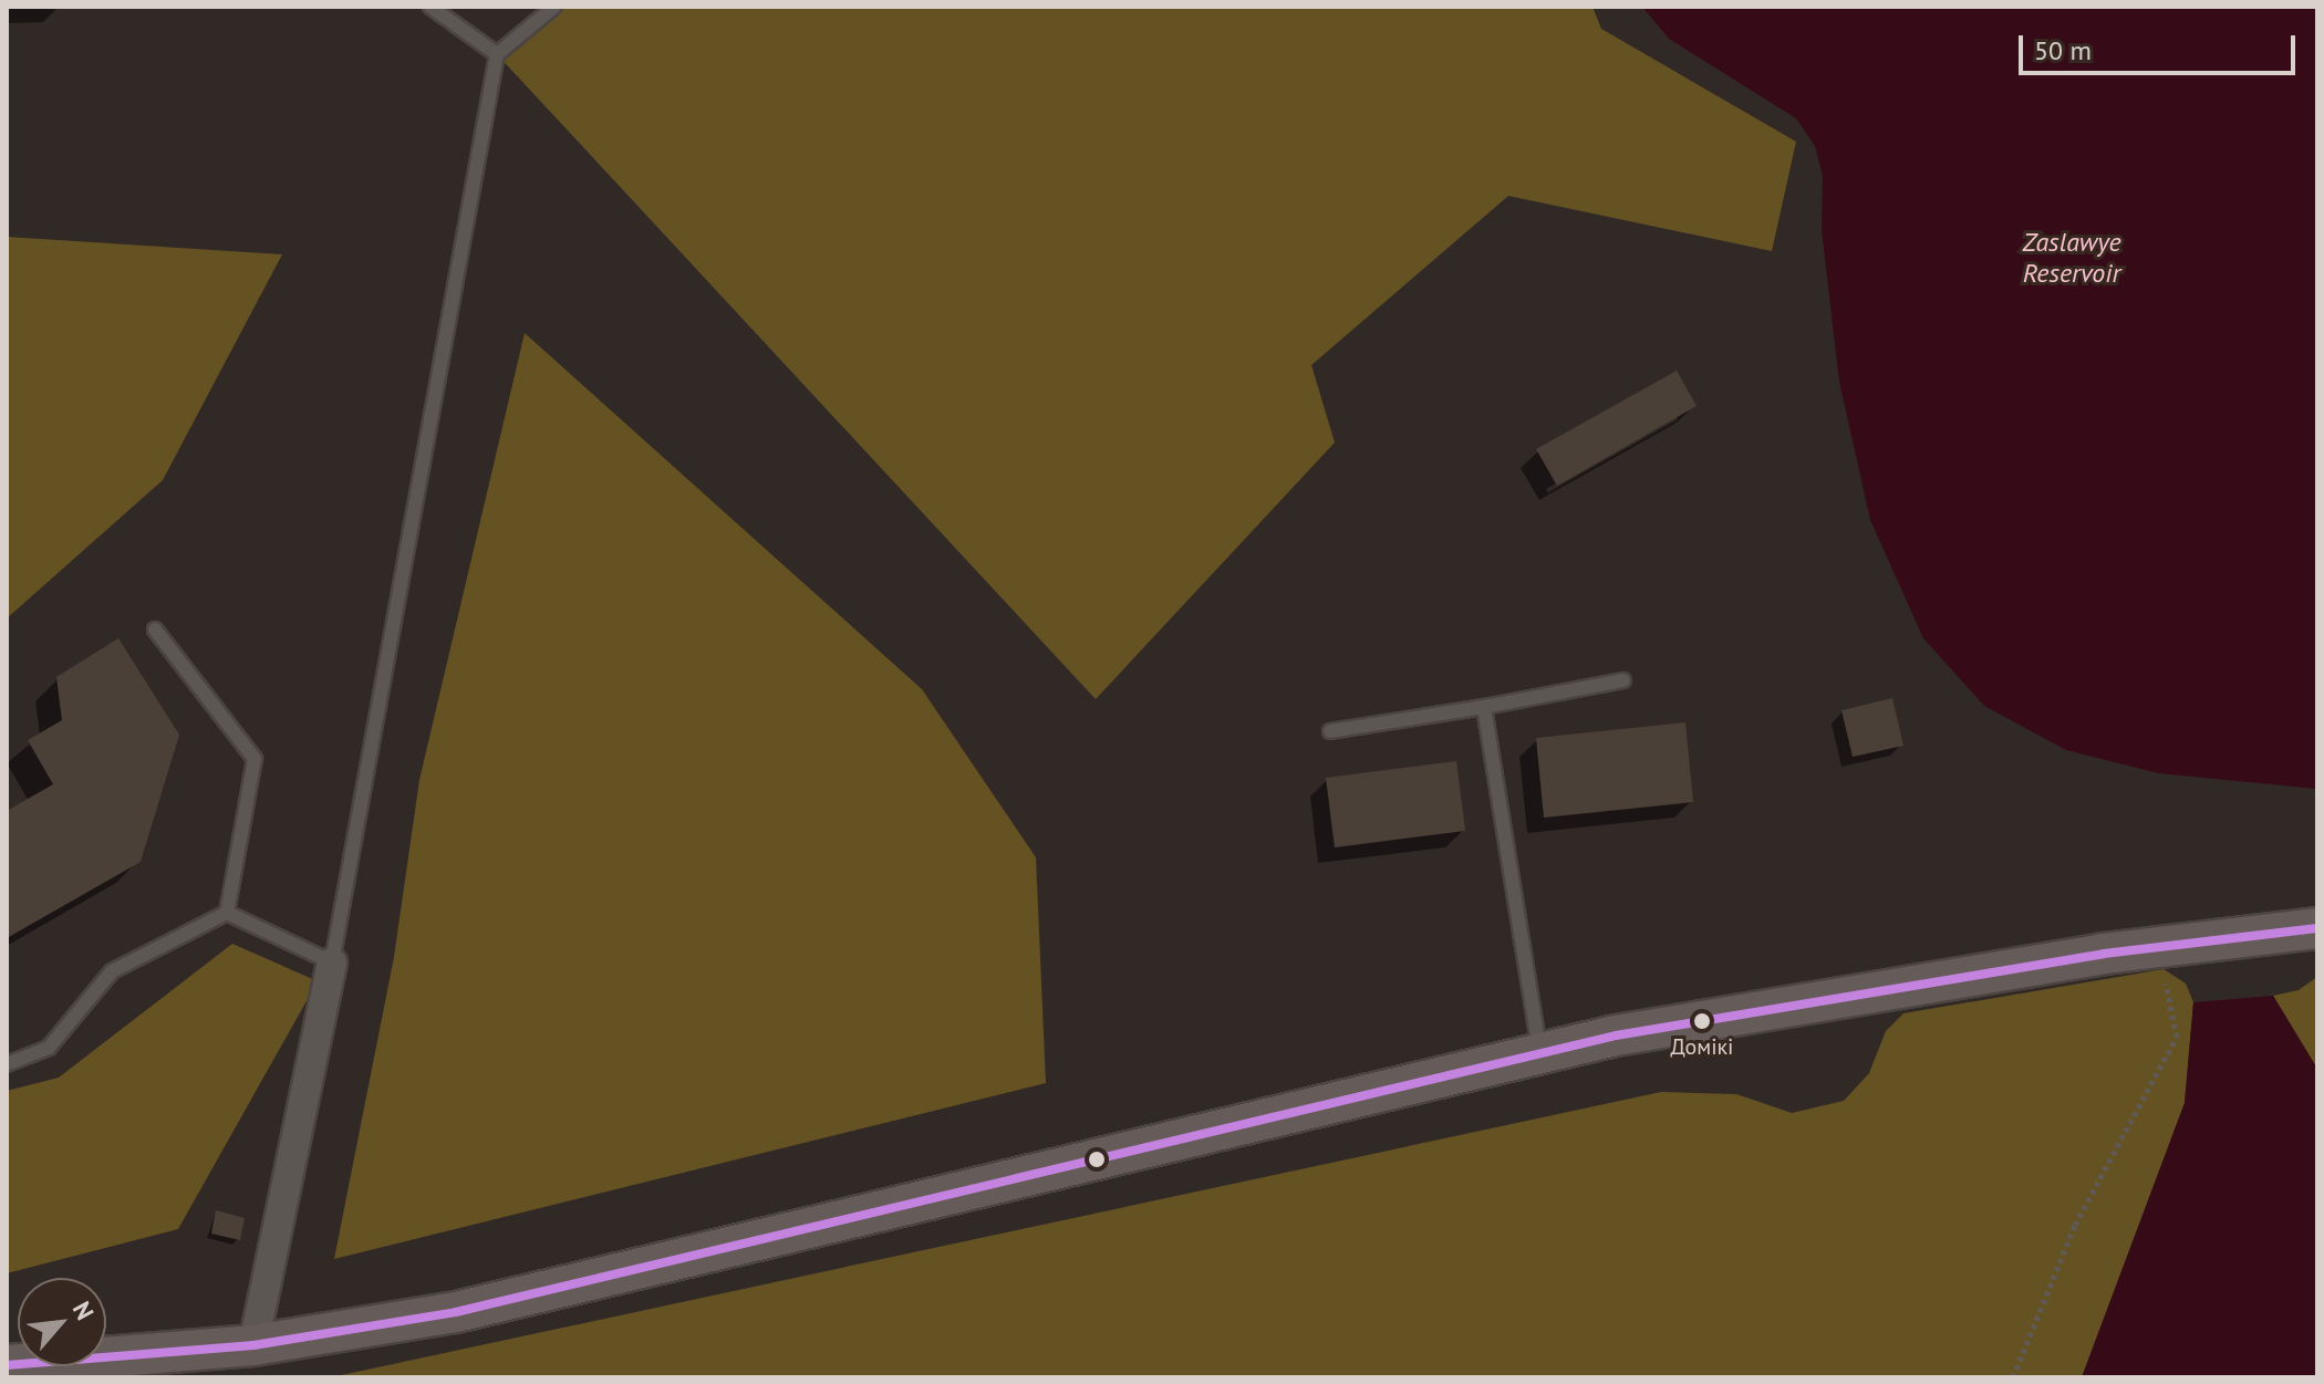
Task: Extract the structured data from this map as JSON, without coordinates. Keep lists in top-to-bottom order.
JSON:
{
  "water": ["Zaslawye Reservoir"],
  "places": ["Домікі"],
  "scale_bar": "50 m",
  "north": "top right"
}
